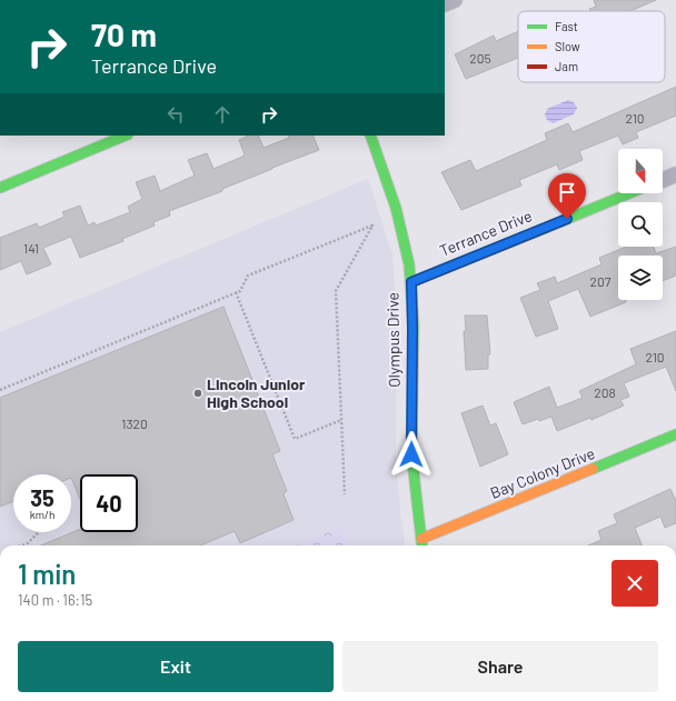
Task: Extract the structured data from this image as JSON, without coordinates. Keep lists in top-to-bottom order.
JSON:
{
  "streets": {
    "street": ["Terrance Drive", "Olympus Drive", "Bay Colony Drive"]
  },
  "crossings": [
    ["Terrance Drive", "Olympus Drive"],
    ["Olympus Drive", "Bay Colony Drive"]
  ],
  "places": ["Lincoln Junior High School"],
  "house_numbers": [
    "205",
    "210",
    "141",
    "207",
    "210",
    "208",
    "1320"
  ],
  "legend": ["Fast", "Slow", "Jam"],
  "north": "bottom",
  "page": {
    "turn": ["70 m", "Terrance Drive"],
    "speed": "35 km/h",
    "limit": "40",
    "heading": ["1 min", "140 m · 16:15"],
    "buttons": ["Exit", "Share"]
  }
}
